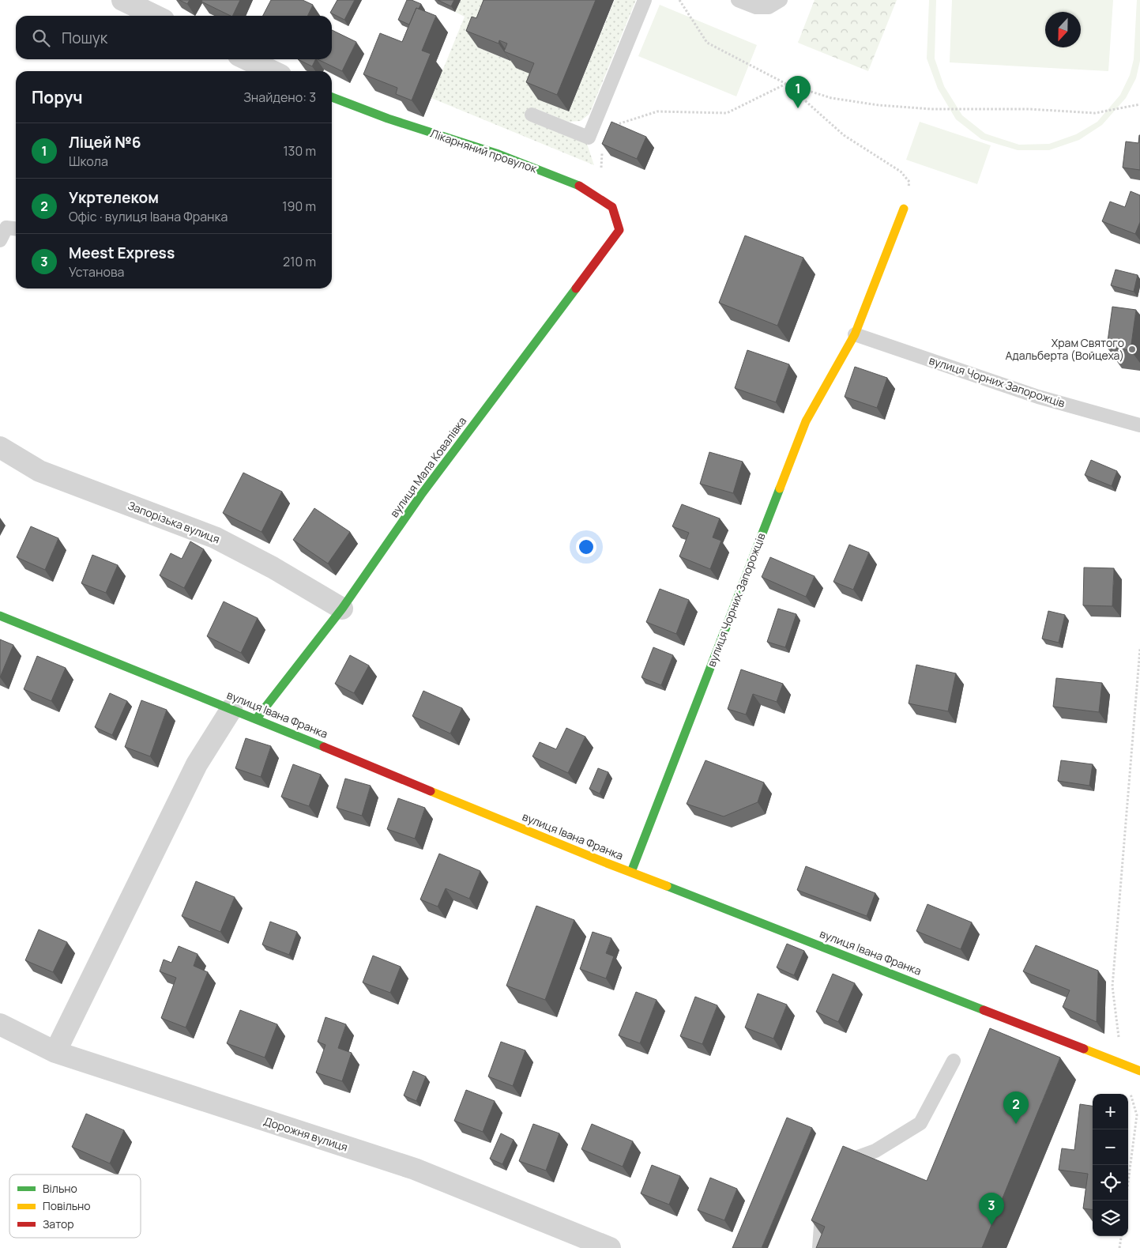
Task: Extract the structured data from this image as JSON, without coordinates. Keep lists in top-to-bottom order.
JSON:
{
  "streets": {
    "street": [
      "Лікарняний провулок",
      "вулиця Чорних Запорожців",
      "вулиця Мала Ковалівка",
      "Запорізька вулиця",
      "вулиця Івана Франка",
      "Дорожня вулиця"
    ]
  },
  "crossings": [
    ["Лікарняний провулок", "вулиця Мала Ковалівка"],
    ["вулиця Чорних Запорожців", "вулиця Івана Франка"],
    ["вулиця Мала Ковалівка", "Запорізька вулиця"],
    ["вулиця Мала Ковалівка", "вулиця Івана Франка"]
  ],
  "places": ["Храм Святого Адальберта (Войцеха)"],
  "legend": ["Вільно", "Повільно", "Затор"],
  "north": "bottom",
  "page": {
    "search": "Пошук",
    "heading": ["Поруч", "Знайдено: 3"],
    "pins": ["1", "2", "3"],
    "list": [
      {
        "mark": "1",
        "name": "Ліцей №6",
        "note": "Школа",
        "value": "130 m"
      },
      {
        "mark": "2",
        "name": "Укртелеком",
        "note": "Офіс · вулиця Івана Франка",
        "value": "190 m"
      },
      {
        "mark": "3",
        "name": "Meest Express",
        "note": "Установа",
        "value": "210 m"
      }
    ],
    "map_buttons": ["+", "−"]
  }
}
